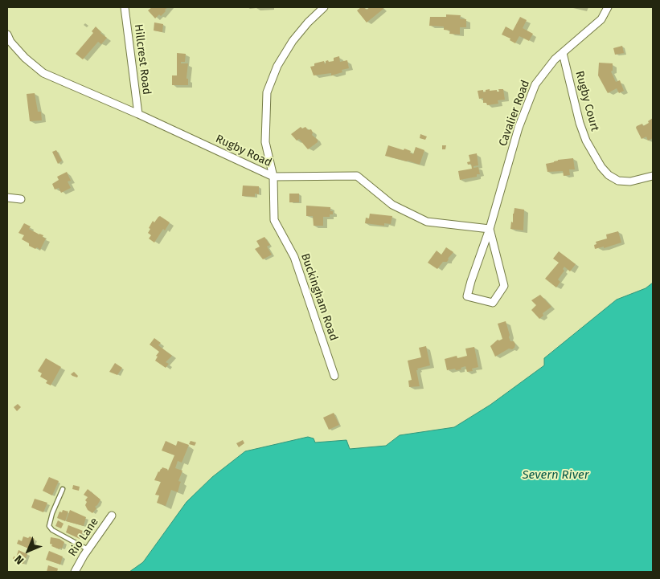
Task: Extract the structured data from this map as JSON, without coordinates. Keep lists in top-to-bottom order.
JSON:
{
  "streets": {
    "street": [
      "Hillcrest Road",
      "Rugby Court",
      "Cavalier Road",
      "Rugby Road",
      "Buckingham Road",
      "Rio Lane"
    ]
  },
  "crossings": [
    ["Hillcrest Road", "Rugby Road"],
    ["Rugby Court", "Cavalier Road"],
    ["Cavalier Road", "Rugby Road"],
    ["Rugby Road", "Buckingham Road"]
  ],
  "water": ["Severn River"],
  "north": "bottom left"
}
